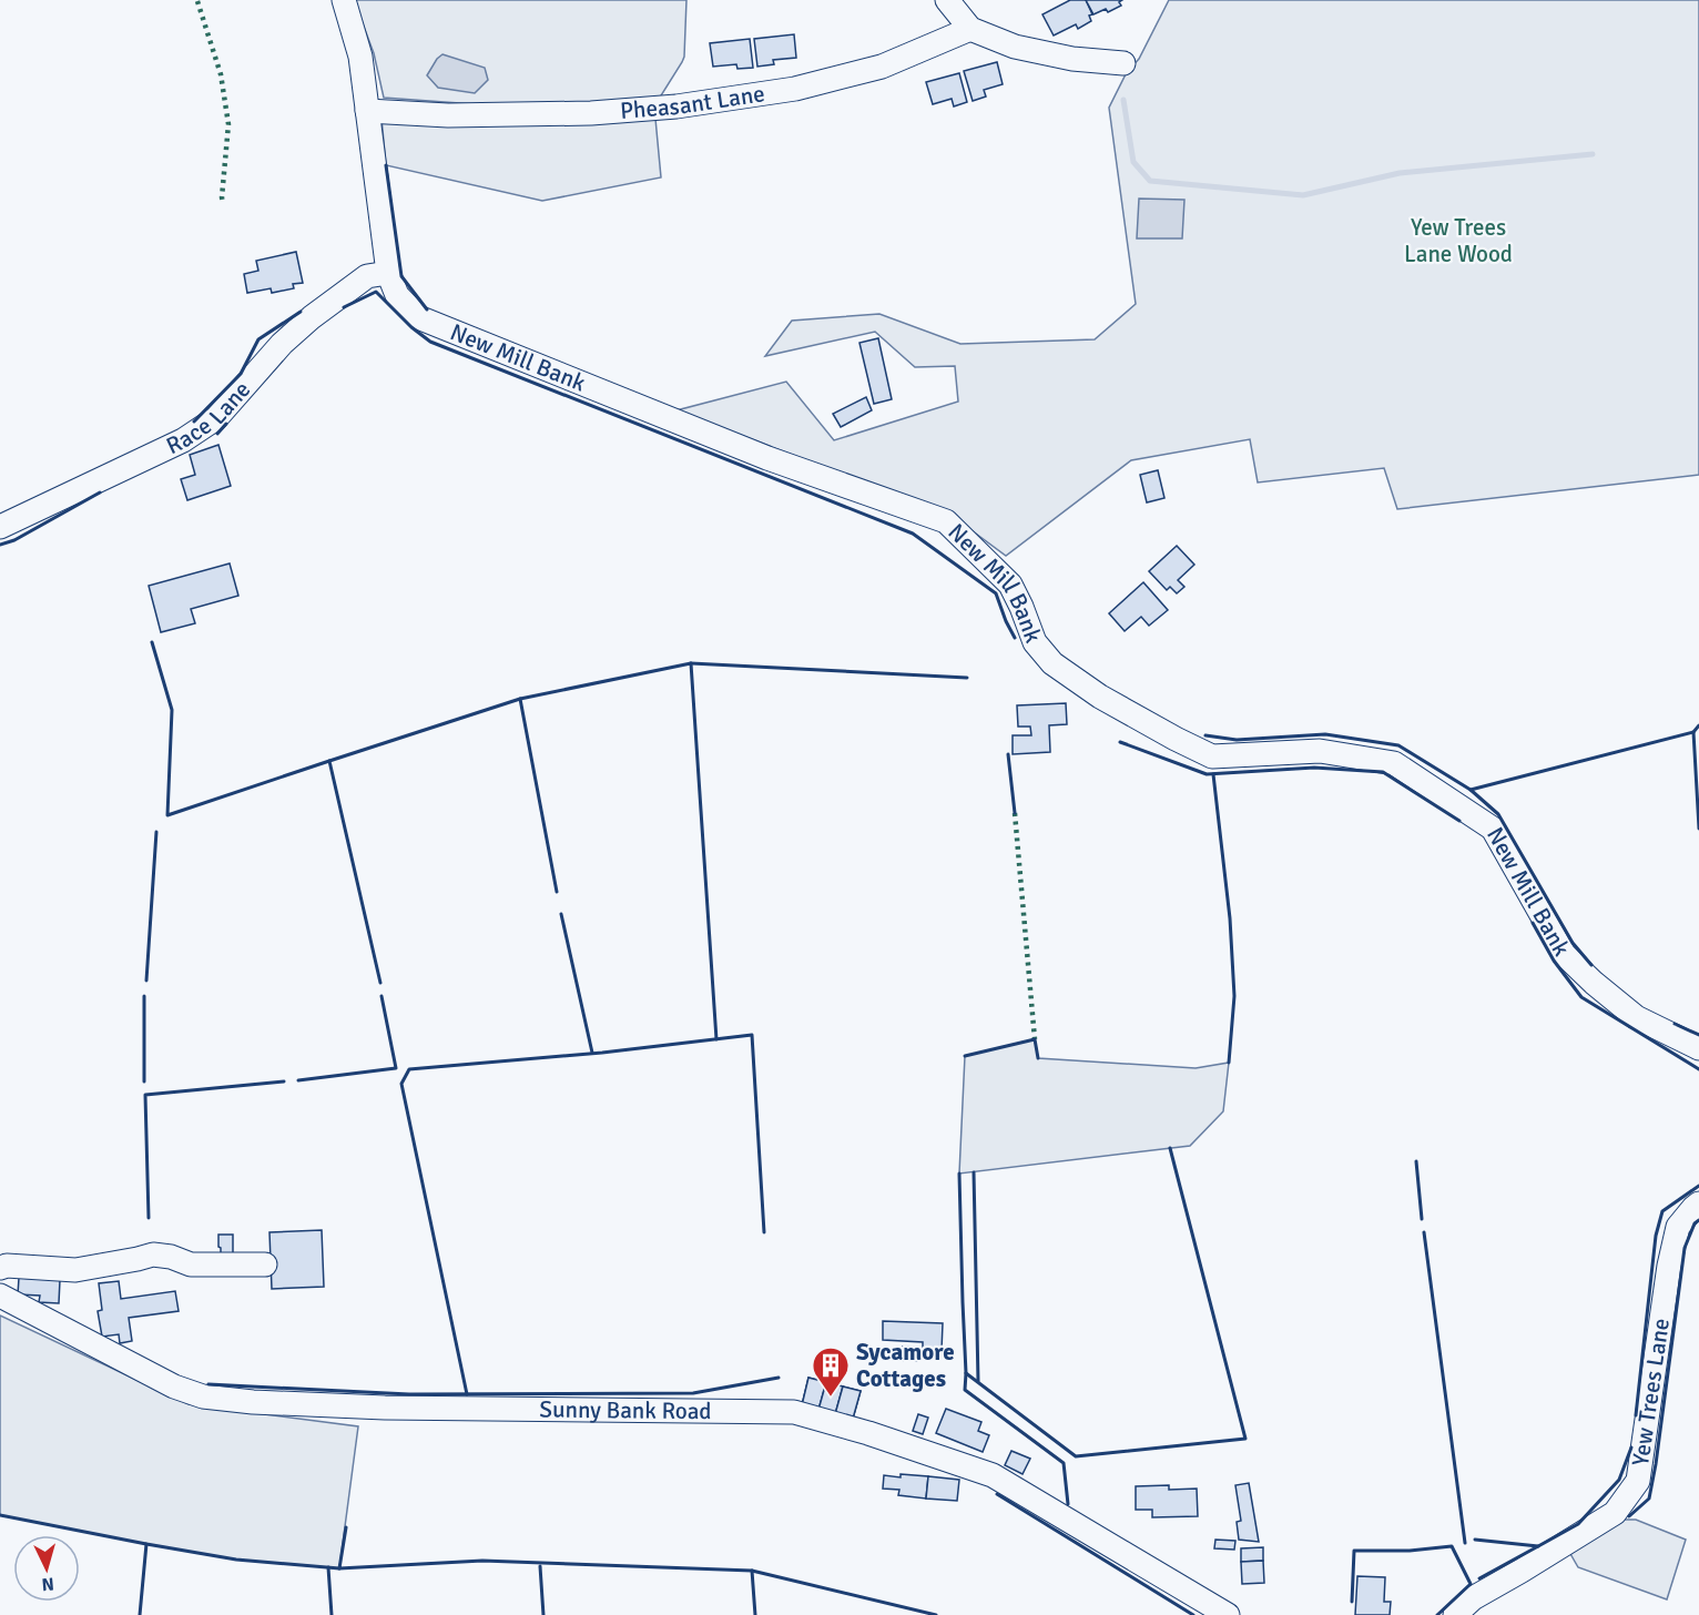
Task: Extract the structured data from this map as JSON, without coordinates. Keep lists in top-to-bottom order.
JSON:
{
  "streets": {
    "street": [
      "Pheasant Lane",
      "New Mill Bank",
      "Race Lane",
      "Yew Trees Lane",
      "Sunny Bank Road"
    ]
  },
  "crossings": [
    ["Pheasant Lane", "New Mill Bank"],
    ["New Mill Bank", "Race Lane"]
  ],
  "parks": ["Yew Trees Lane Wood"],
  "places": {
    "building": ["Sycamore Cottages"]
  },
  "north": "bottom"
}
